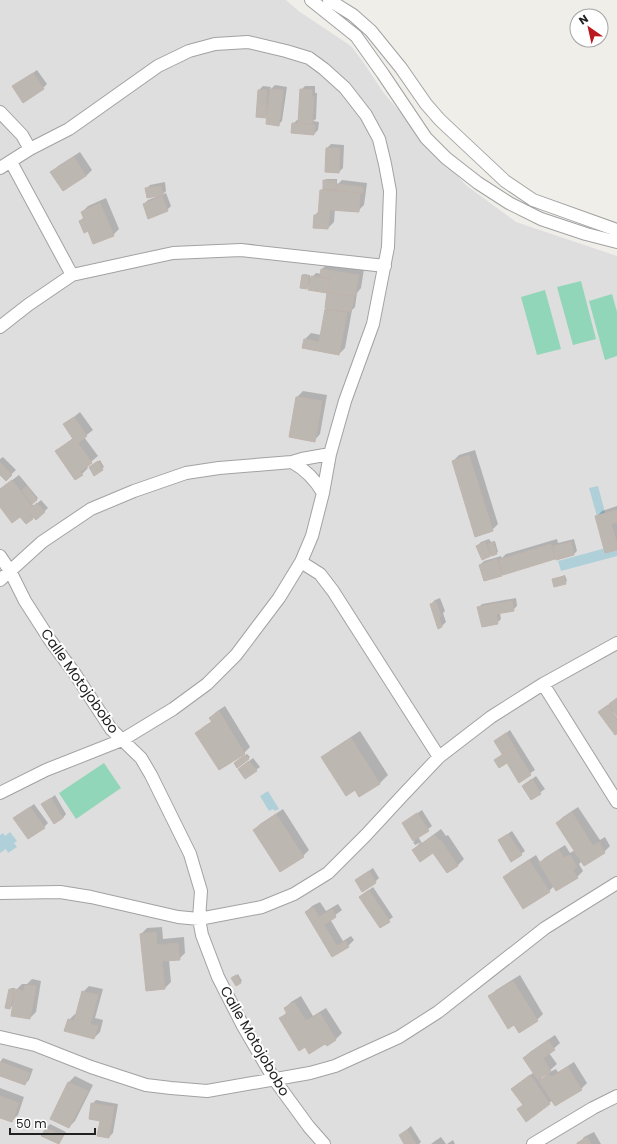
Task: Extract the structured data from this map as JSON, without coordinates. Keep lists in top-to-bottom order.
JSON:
{
  "streets": {
    "street": ["Calle Motojobobo"]
  },
  "scale_bar": "50 m",
  "north": "top left"
}
